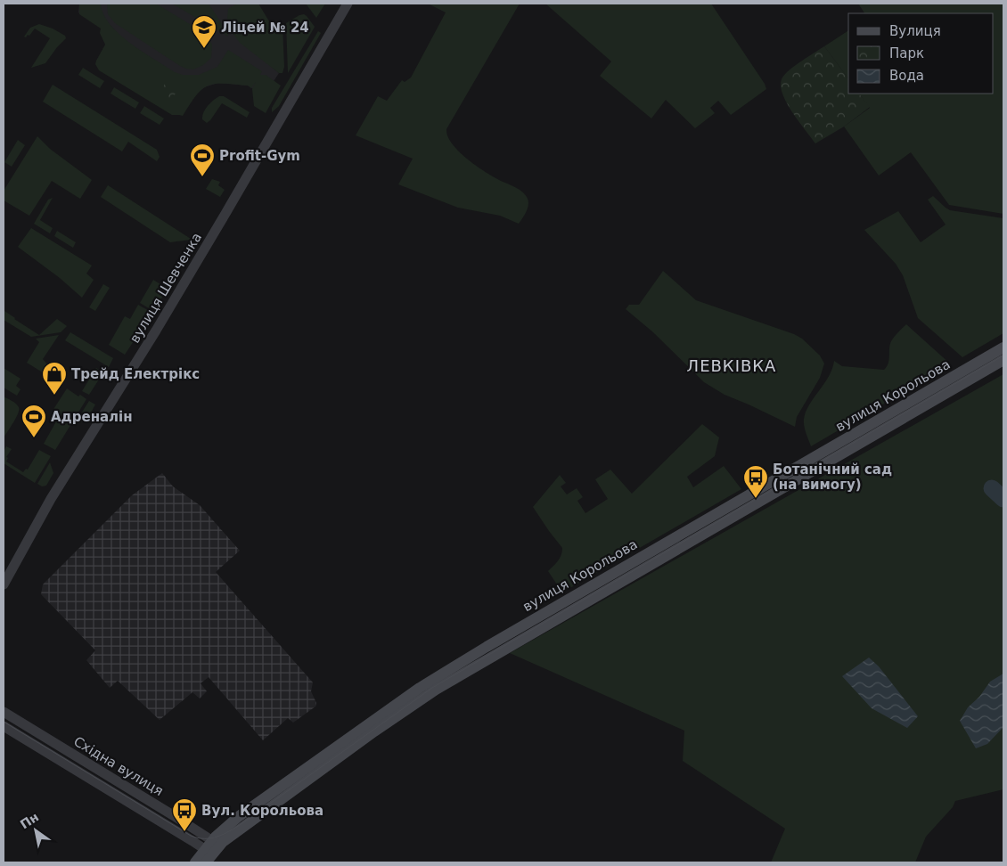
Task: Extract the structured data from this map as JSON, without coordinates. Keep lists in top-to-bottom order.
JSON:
{
  "streets": {
    "main road": ["вулиця Корольова"],
    "street": ["вулиця Шевченка", "Східна вулиця"]
  },
  "crossings": [
    ["вулиця Корольова", "Східна вулиця"]
  ],
  "districts": ["ЛЕВКІВКА"],
  "places": {
    "school or university": ["Ліцей № 24"],
    "sports": ["Profit-Gym", "Адреналін"],
    "shop": ["Трейд Електрікс"],
    "bus stop": ["Ботанічний сад (на вимогу)", "Вул. Корольова"]
  },
  "legend": ["Вулиця", "Парк", "Вода"],
  "north": "top left"
}
